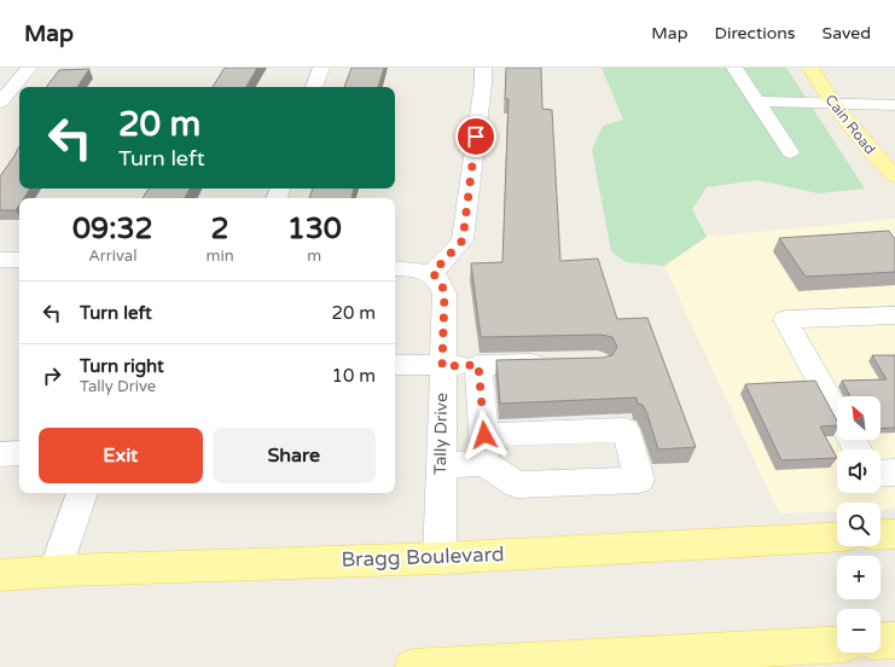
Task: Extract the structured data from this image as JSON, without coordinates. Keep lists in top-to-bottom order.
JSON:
{
  "streets": {
    "main road": ["Cain Road", "Bragg Boulevard"],
    "street": ["Tally Drive"]
  },
  "crossings": [
    ["Tally Drive", "Bragg Boulevard"]
  ],
  "north": "top left",
  "page": {
    "header": "Map",
    "nav": ["Map", "Directions", "Saved"],
    "turn": ["20 m", "Turn left"],
    "eta": [
      "09:32",
      "Arrival",
      "2",
      "min",
      "130",
      "m"
    ],
    "list": [
      {
        "name": "Turn left",
        "value": "20 m"
      },
      {
        "name": "Turn right",
        "note": "Tally Drive",
        "value": "10 m"
      }
    ],
    "map_buttons": ["+", "−"],
    "buttons": ["Exit", "Share"]
  }
}
